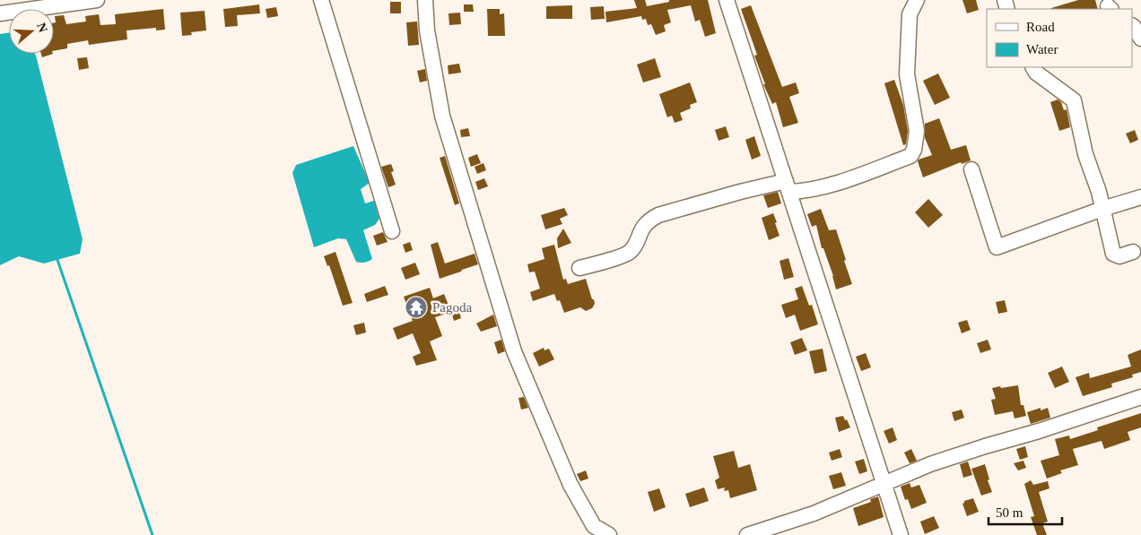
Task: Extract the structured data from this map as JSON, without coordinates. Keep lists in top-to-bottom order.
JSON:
{
  "places": {
    "temple": ["Pagoda"]
  },
  "legend": ["Road", "Water"],
  "scale_bar": "50 m",
  "north": "right"
}
